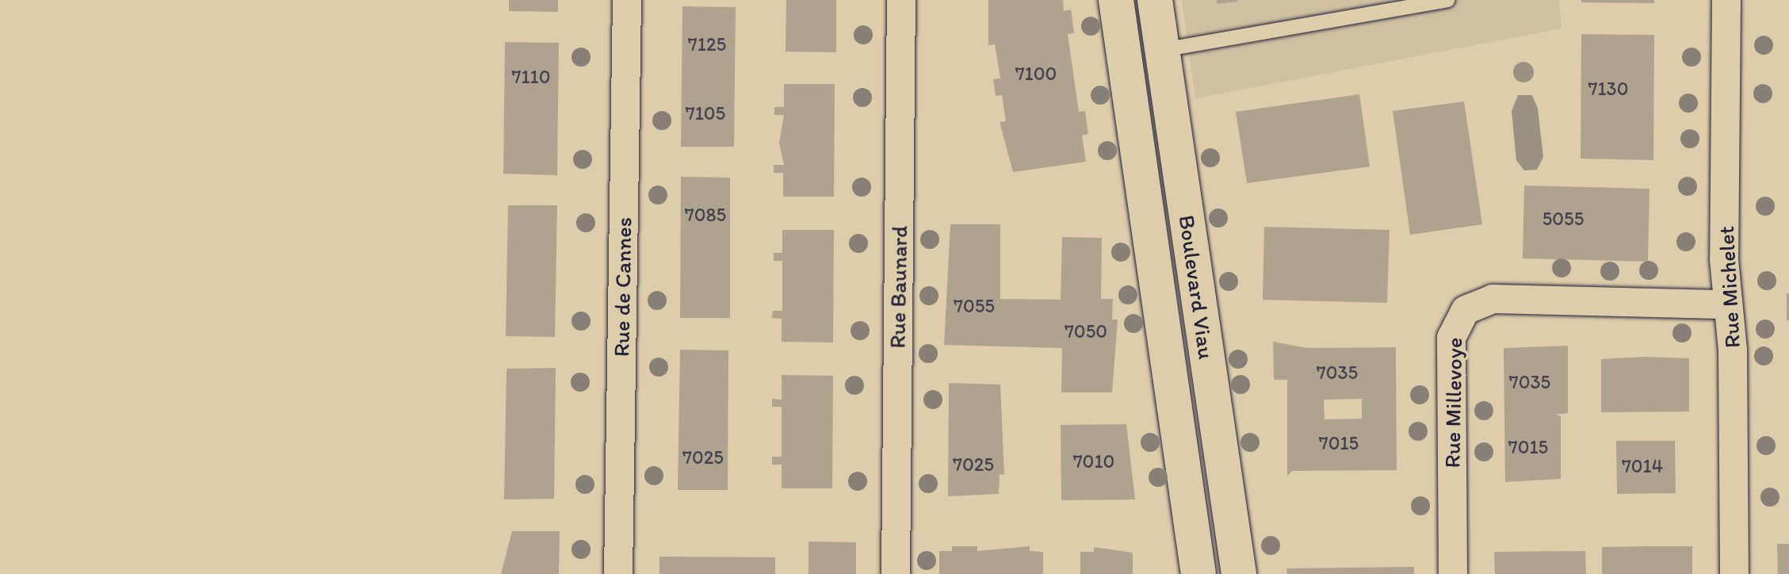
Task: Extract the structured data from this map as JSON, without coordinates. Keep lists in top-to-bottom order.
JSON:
{
  "streets": {
    "main road": ["Boulevard Viau"],
    "street": [
      "Rue de Cannes",
      "Rue Baunard",
      "Rue Michelet",
      "Rue Millevoye"
    ]
  },
  "crossings": [
    ["Rue Michelet", "Rue Millevoye"]
  ],
  "house_numbers": [
    "7125",
    "7100",
    "7110",
    "7130",
    "7105",
    "7085",
    "5055",
    "7055",
    "7050",
    "7035",
    "7035",
    "7015",
    "7015",
    "7025",
    "7010",
    "7025",
    "7014"
  ]
}
